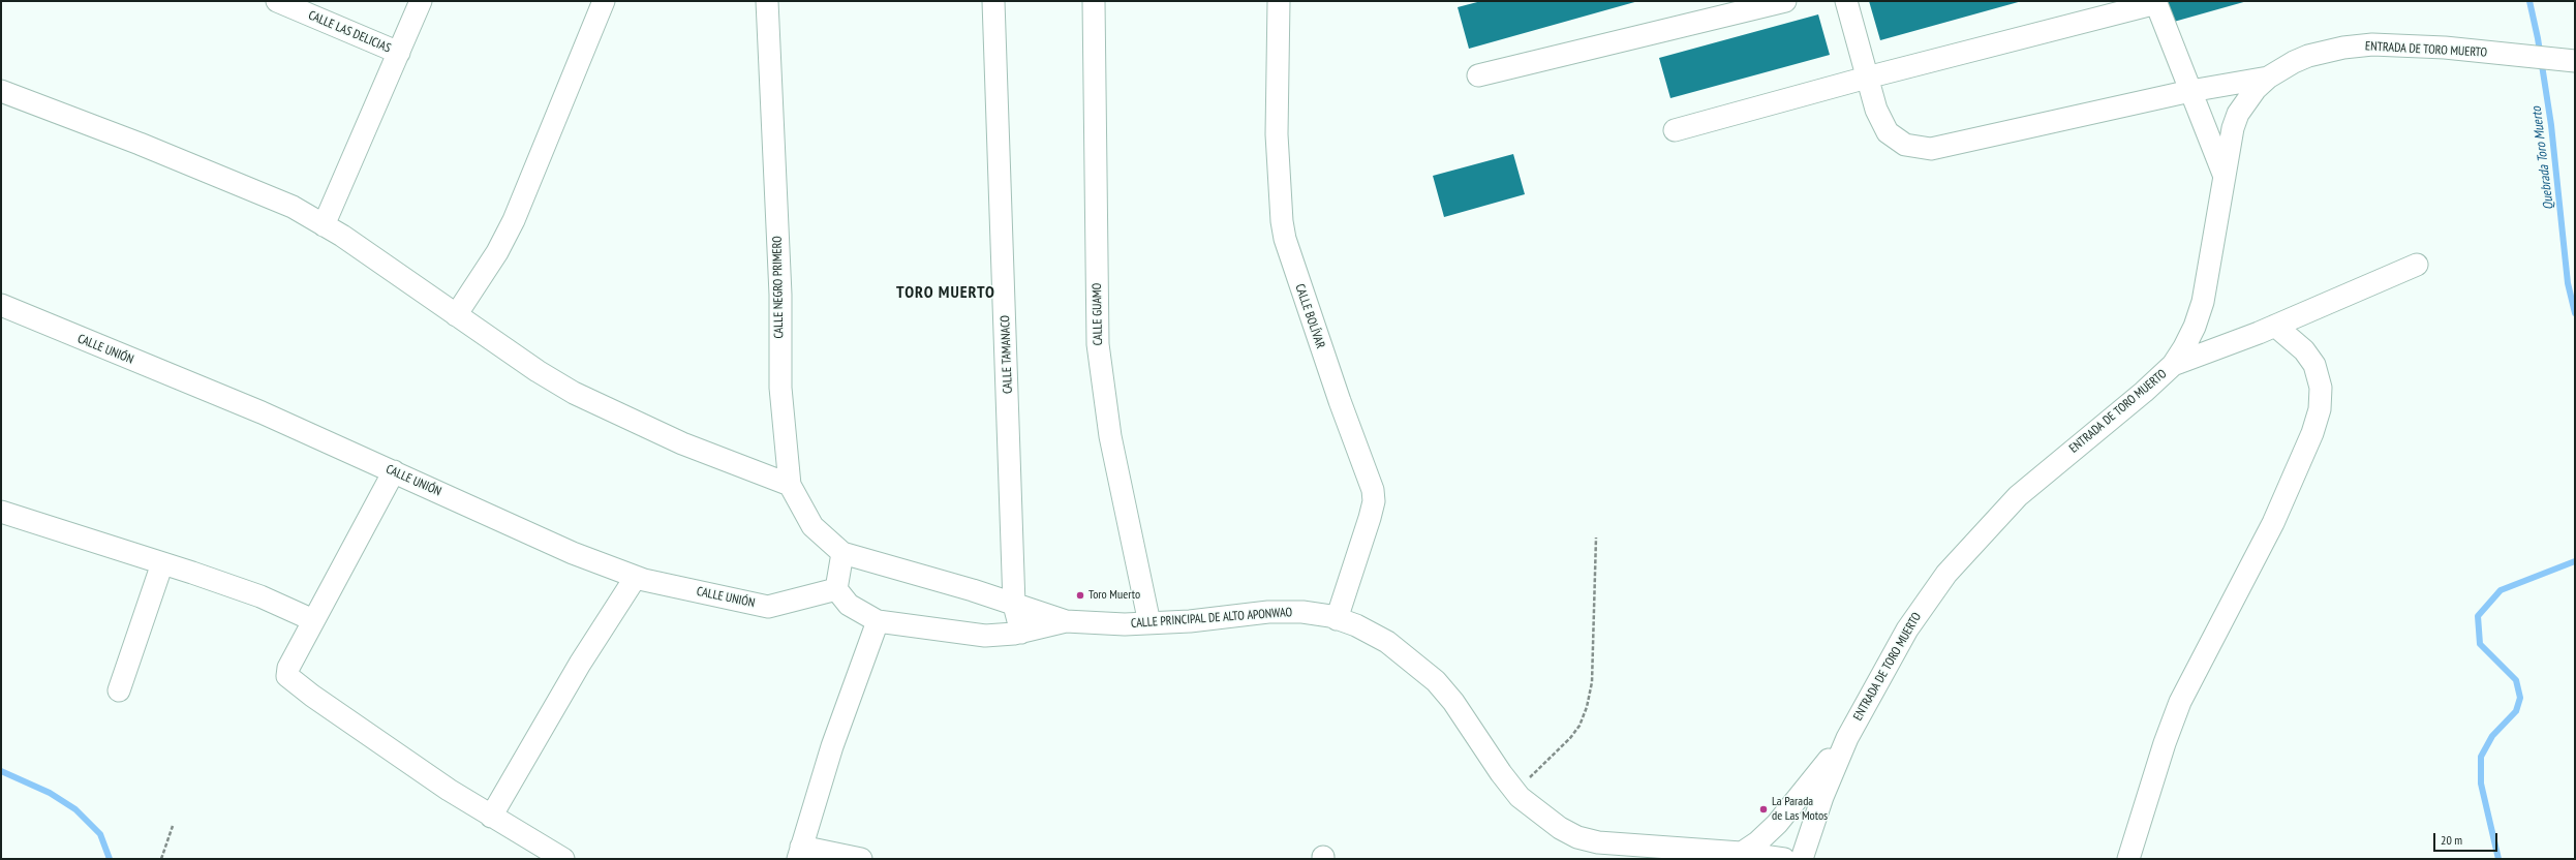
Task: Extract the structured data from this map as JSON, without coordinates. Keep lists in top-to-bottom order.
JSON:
{
  "streets": {
    "street": [
      "CALLE LAS DELICIAS",
      "ENTRADA DE TORO MUERTO",
      "CALLE NEGRO PRIMERO",
      "CALLE GUAMO",
      "CALLE BOLÍVAR",
      "CALLE UNIÓN",
      "CALLE TAMANACO",
      "CALLE PRINCIPAL DE ALTO APONWAO"
    ]
  },
  "crossings": [
    ["CALLE NEGRO PRIMERO", "CALLE PRINCIPAL DE ALTO APONWAO"],
    ["CALLE GUAMO", "CALLE PRINCIPAL DE ALTO APONWAO"],
    ["CALLE BOLÍVAR", "CALLE PRINCIPAL DE ALTO APONWAO"],
    ["CALLE UNIÓN", "CALLE PRINCIPAL DE ALTO APONWAO"],
    ["CALLE TAMANACO", "CALLE PRINCIPAL DE ALTO APONWAO"]
  ],
  "districts": ["TORO MUERTO"],
  "water": ["Quebrada Toro Muerto"],
  "places": ["Toro Muerto", "La Parada de Las Motos"],
  "scale_bar": "20 m"
}
